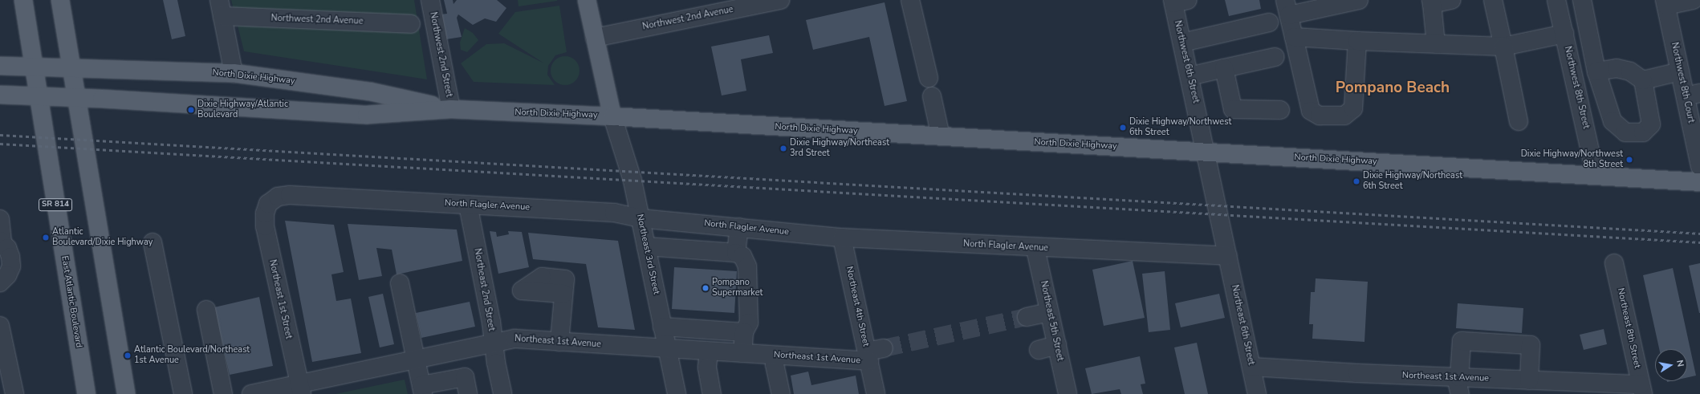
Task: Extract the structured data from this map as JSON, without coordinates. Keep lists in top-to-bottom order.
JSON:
{
  "streets": {
    "main road": ["North Dixie Highway", "SR 814", "East Atlantic Boulevard"],
    "street": [
      "Northwest 2nd Avenue",
      "Northwest 2nd Street",
      "Northwest 6th Street",
      "Northwest 8th Court",
      "Northwest 8th Street",
      "North Flagler Avenue",
      "Northeast 3rd Street",
      "Northeast 2nd Street",
      "Northeast 1st Street",
      "Northeast 4th Street",
      "Northeast 5th Street",
      "Northeast 6th Street",
      "Northeast 8th Street",
      "Northeast 1st Avenue"
    ]
  },
  "crossings": [
    ["Northwest 2nd Street", "North Dixie Highway"],
    ["Northwest 6th Street", "North Dixie Highway"],
    ["Northwest 6th Street", "North Flagler Avenue"],
    ["Northwest 6th Street", "Northeast 6th Street"],
    ["North Dixie Highway", "Northwest 8th Street"],
    ["North Dixie Highway", "SR 814"],
    ["North Dixie Highway", "Northeast 3rd Street"],
    ["North Dixie Highway", "East Atlantic Boulevard"],
    ["SR 814", "East Atlantic Boulevard"],
    ["North Flagler Avenue", "Northeast 3rd Street"],
    ["North Flagler Avenue", "Northeast 2nd Street"],
    ["North Flagler Avenue", "Northeast 1st Street"],
    ["North Flagler Avenue", "Northeast 4th Street"],
    ["North Flagler Avenue", "Northeast 5th Street"],
    ["North Flagler Avenue", "Northeast 6th Street"],
    ["Northeast 3rd Street", "Northeast 1st Avenue"],
    ["Northeast 2nd Street", "Northeast 1st Avenue"],
    ["Northeast 1st Street", "Northeast 1st Avenue"],
    ["Northeast 4th Street", "Northeast 1st Avenue"],
    ["Northeast 6th Street", "Northeast 1st Avenue"],
    ["Northeast 8th Street", "Northeast 1st Avenue"]
  ],
  "districts": ["Pompano Beach"],
  "places": [
    "Dixie Highway/Atlantic Boulevard",
    "Dixie Highway/Northwest 6th Street",
    "Dixie Highway/Northeast 3rd Street",
    "Dixie Highway/Northwest 8th Street",
    "Dixie Highway/Northeast 6th Street",
    "Atlantic Boulevard/Dixie Highway",
    "Pompano Supermarket",
    "Atlantic Boulevard/Northeast 1st Avenue"
  ],
  "north": "right"
}
